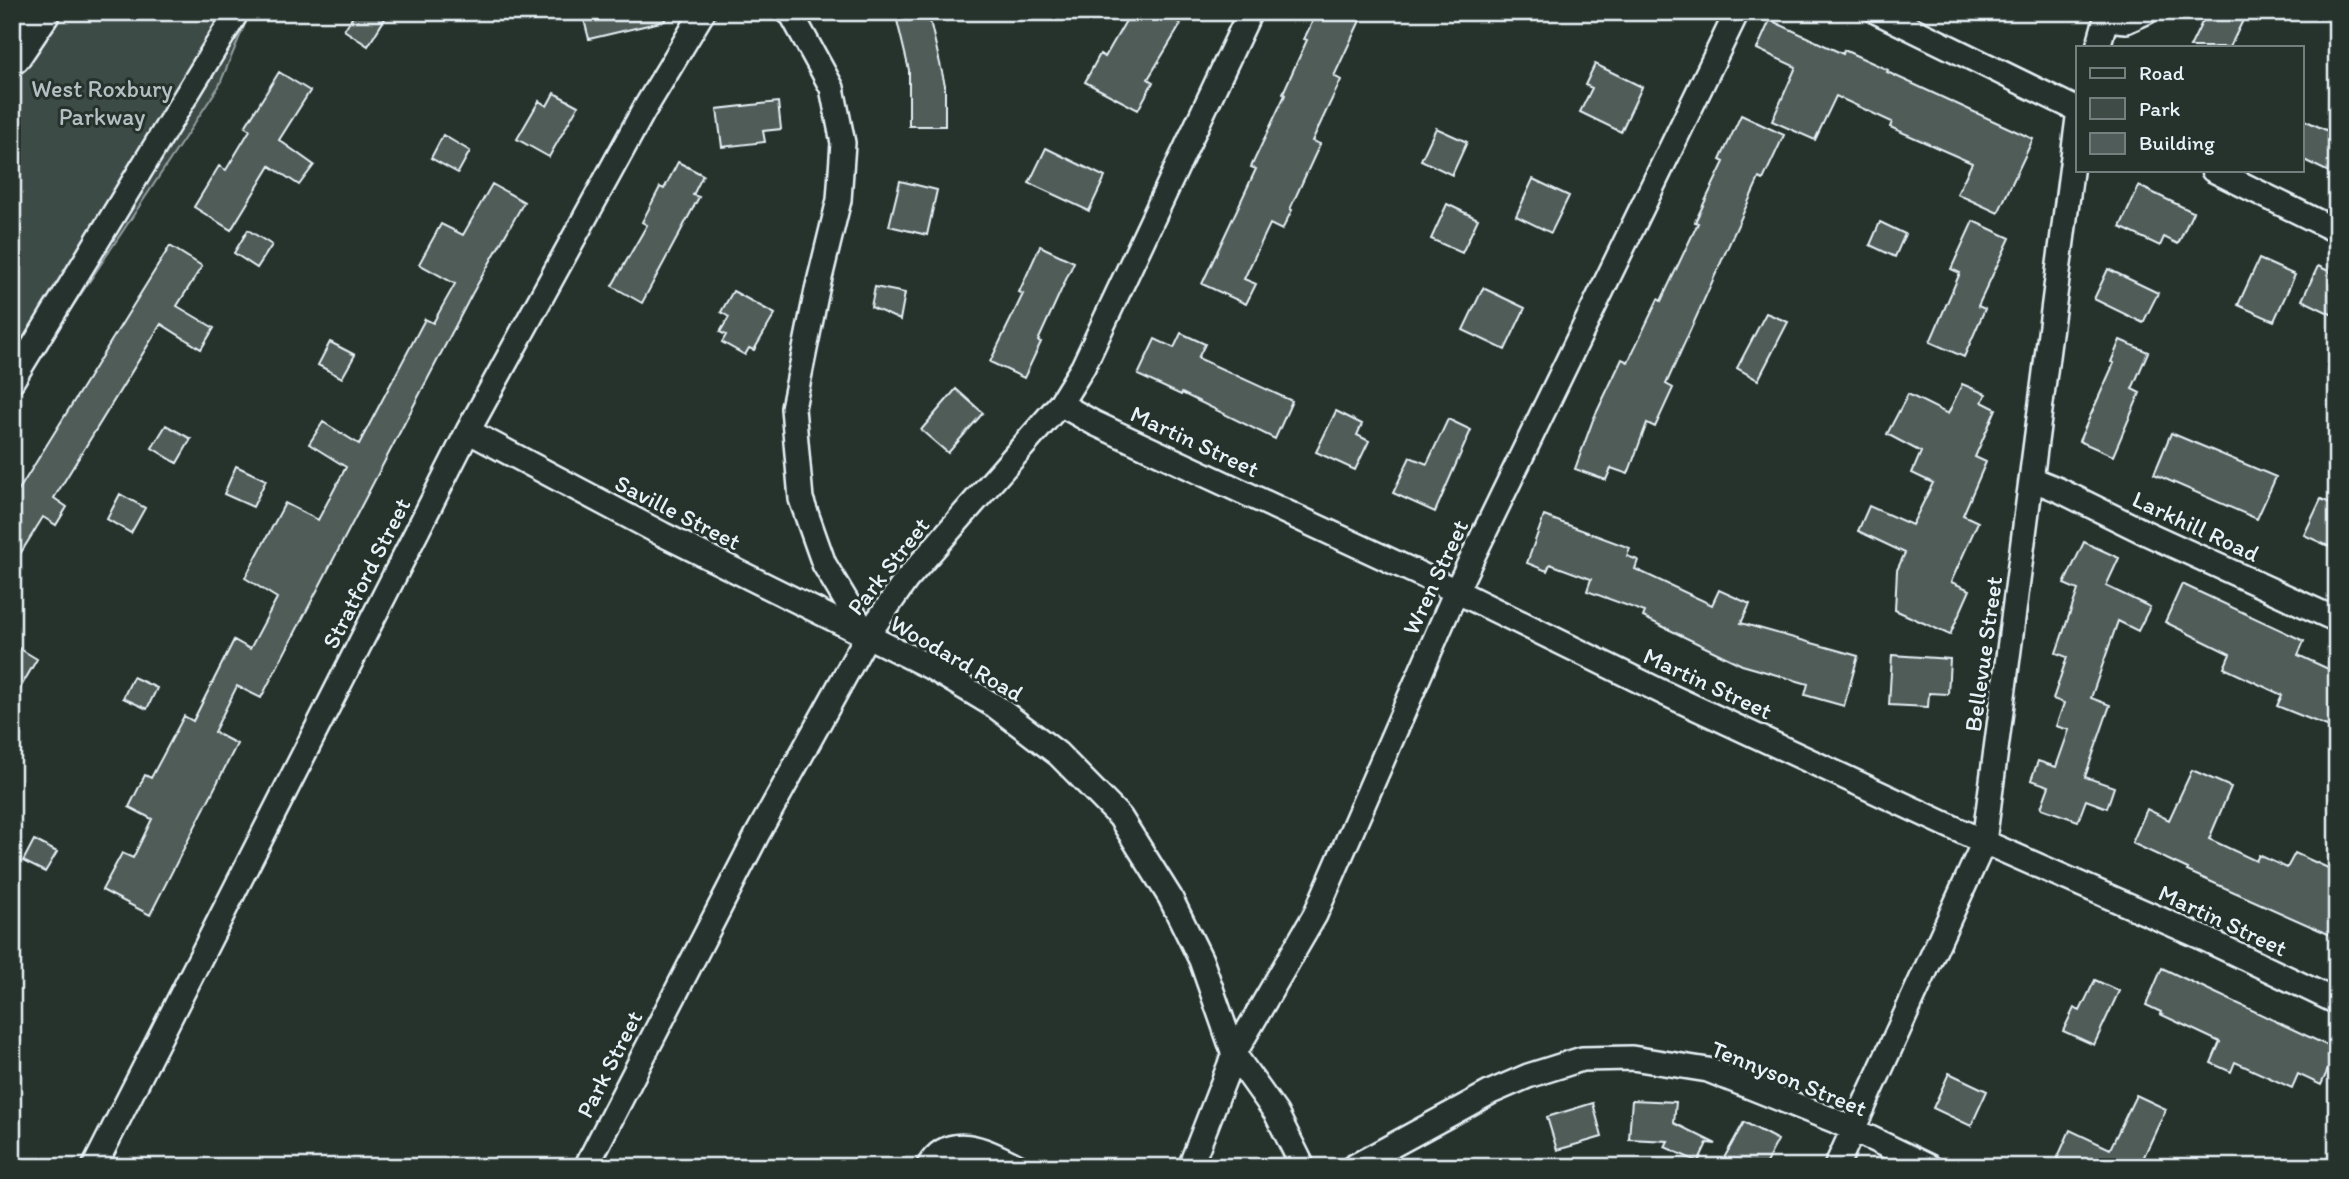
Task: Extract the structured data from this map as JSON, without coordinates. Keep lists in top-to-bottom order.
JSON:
{
  "streets": {
    "street": [
      "Martin Street",
      "Saville Street",
      "Larkhill Road",
      "Park Street",
      "Stratford Street",
      "Wren Street",
      "Bellevue Street",
      "Woodard Road",
      "Tennyson Street"
    ]
  },
  "crossings": [
    ["Martin Street", "Park Street"],
    ["Martin Street", "Wren Street"],
    ["Martin Street", "Bellevue Street"],
    ["Saville Street", "Park Street"],
    ["Saville Street", "Stratford Street"],
    ["Saville Street", "Woodard Road"],
    ["Larkhill Road", "Bellevue Street"],
    ["Park Street", "Woodard Road"],
    ["Wren Street", "Woodard Road"],
    ["Bellevue Street", "Tennyson Street"]
  ],
  "parks": ["West Roxbury Parkway"],
  "legend": ["Road", "Park", "Building"]
}
